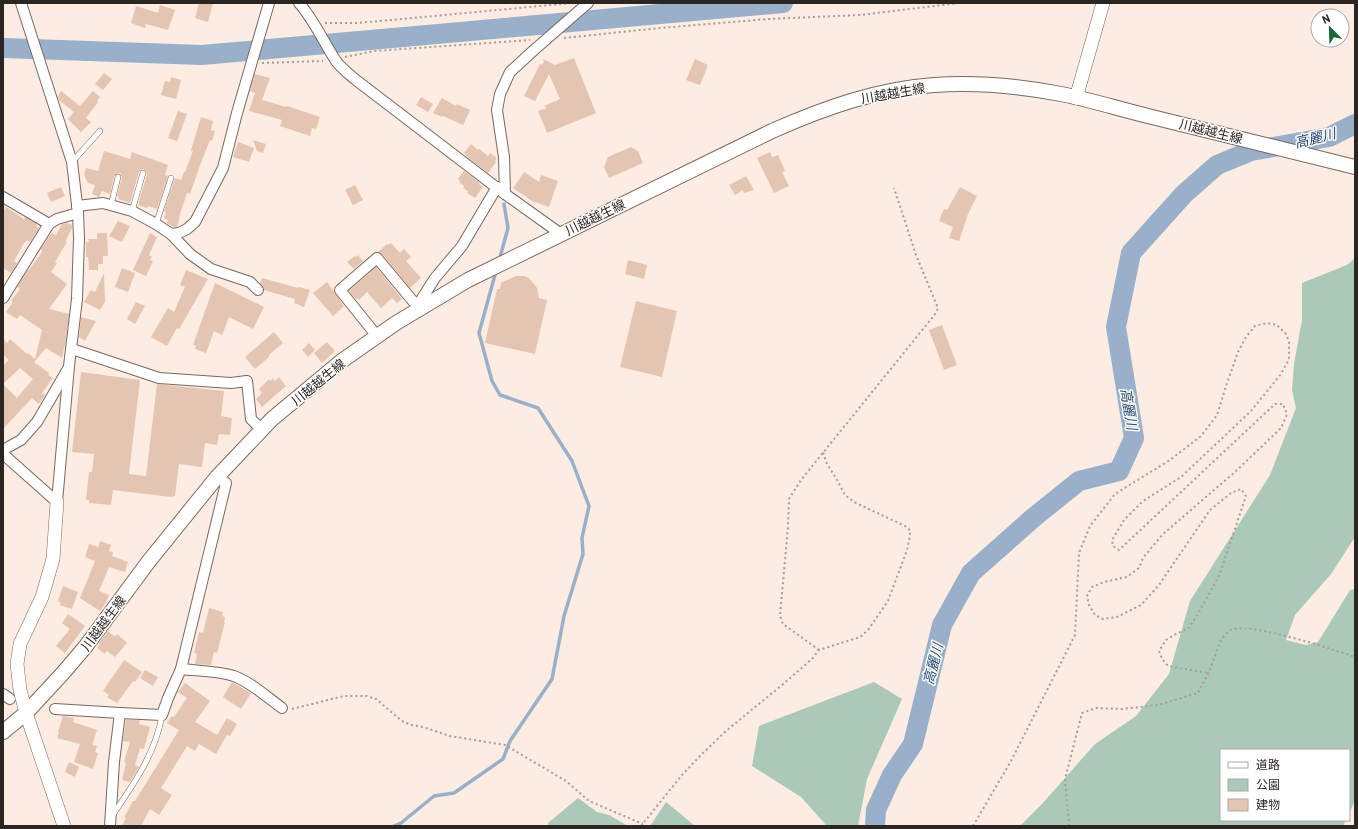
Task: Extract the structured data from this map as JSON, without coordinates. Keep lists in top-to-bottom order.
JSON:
{
  "streets": {
    "main road": ["川越越生線"]
  },
  "water": ["高麗川"],
  "legend": ["道路", "公園", "建物"],
  "north": "top left"
}
